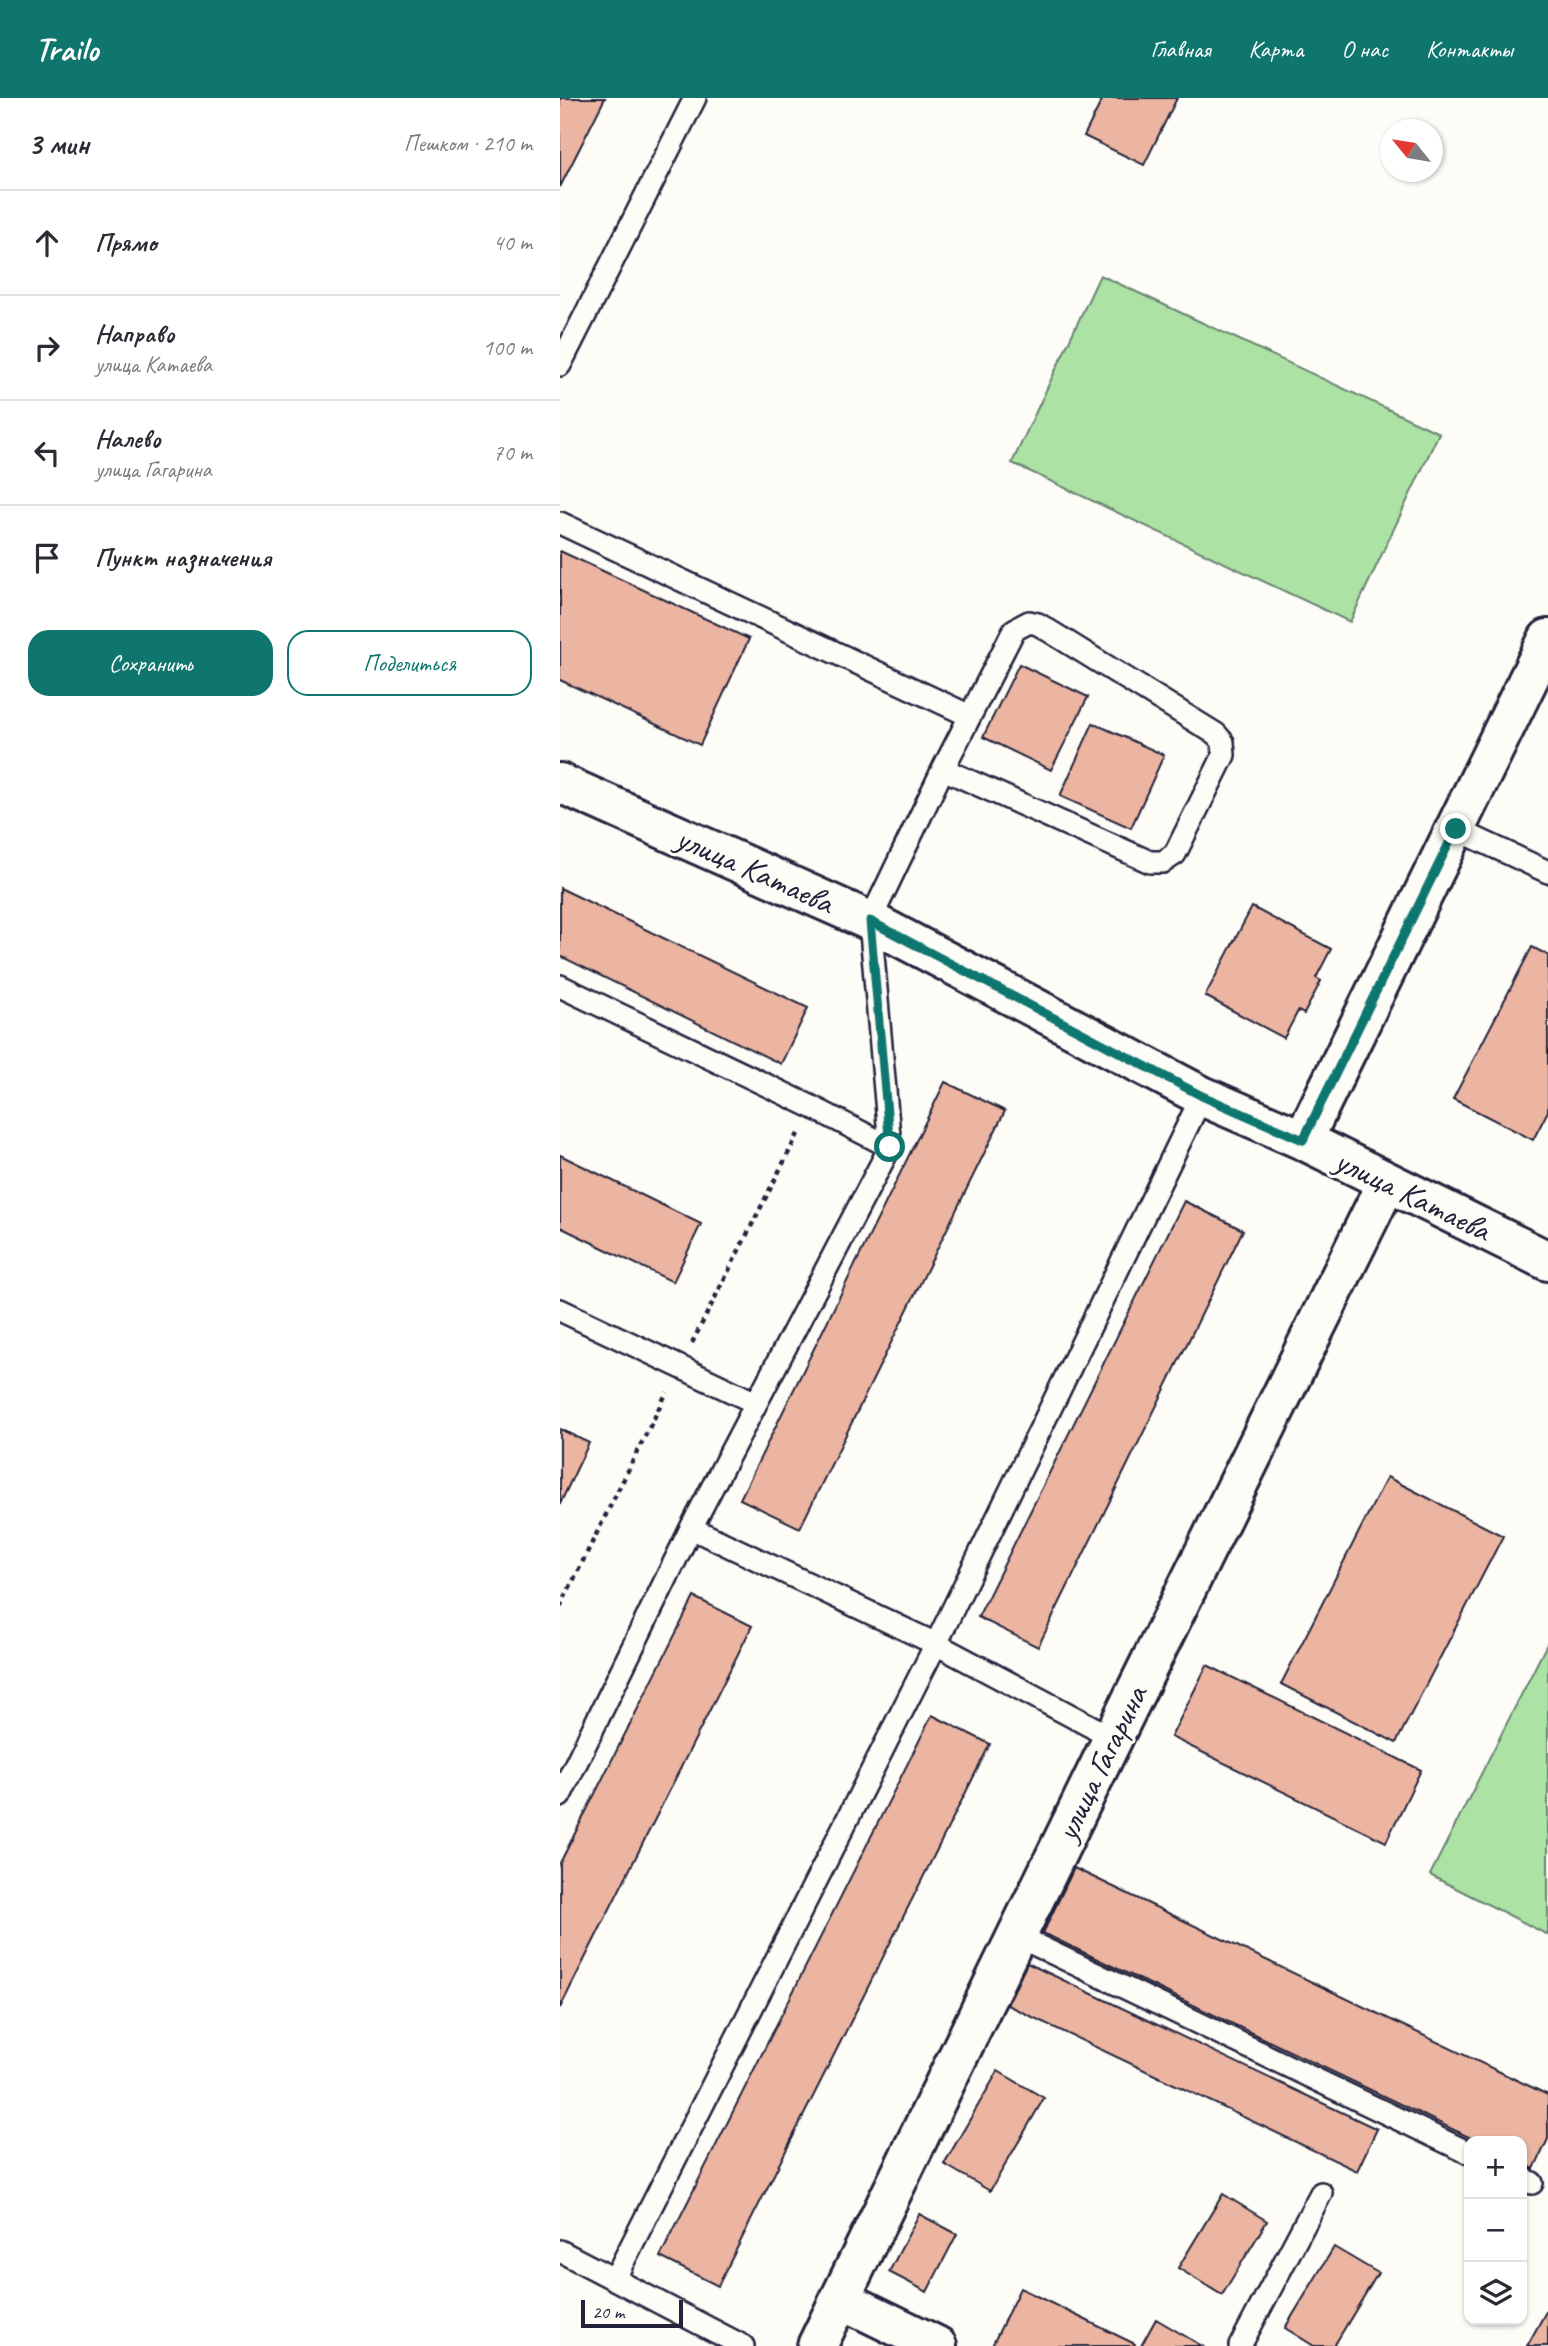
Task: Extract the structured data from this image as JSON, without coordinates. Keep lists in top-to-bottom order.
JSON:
{
  "streets": {
    "street": ["улица Катаева", "улица Гагарина"]
  },
  "crossings": [
    ["улица Катаева", "улица Гагарина"]
  ],
  "scale_bar": "20 m",
  "north": "top left",
  "page": {
    "header": "Trailo",
    "nav": [
      "Главная",
      "Карта",
      "О нас",
      "Контакты"
    ],
    "heading": ["3 мин", "Пешком · 210 m"],
    "list": [
      ["Прямо", "40 m"],
      ["Направо", "улица Катаева", "100 m"],
      ["Налево", "улица Гагарина", "70 m"],
      "Пункт назначения"
    ],
    "buttons": ["Сохранить", "Поделиться"],
    "map_buttons": ["+", "−"],
    "scale": "20 m"
  }
}
